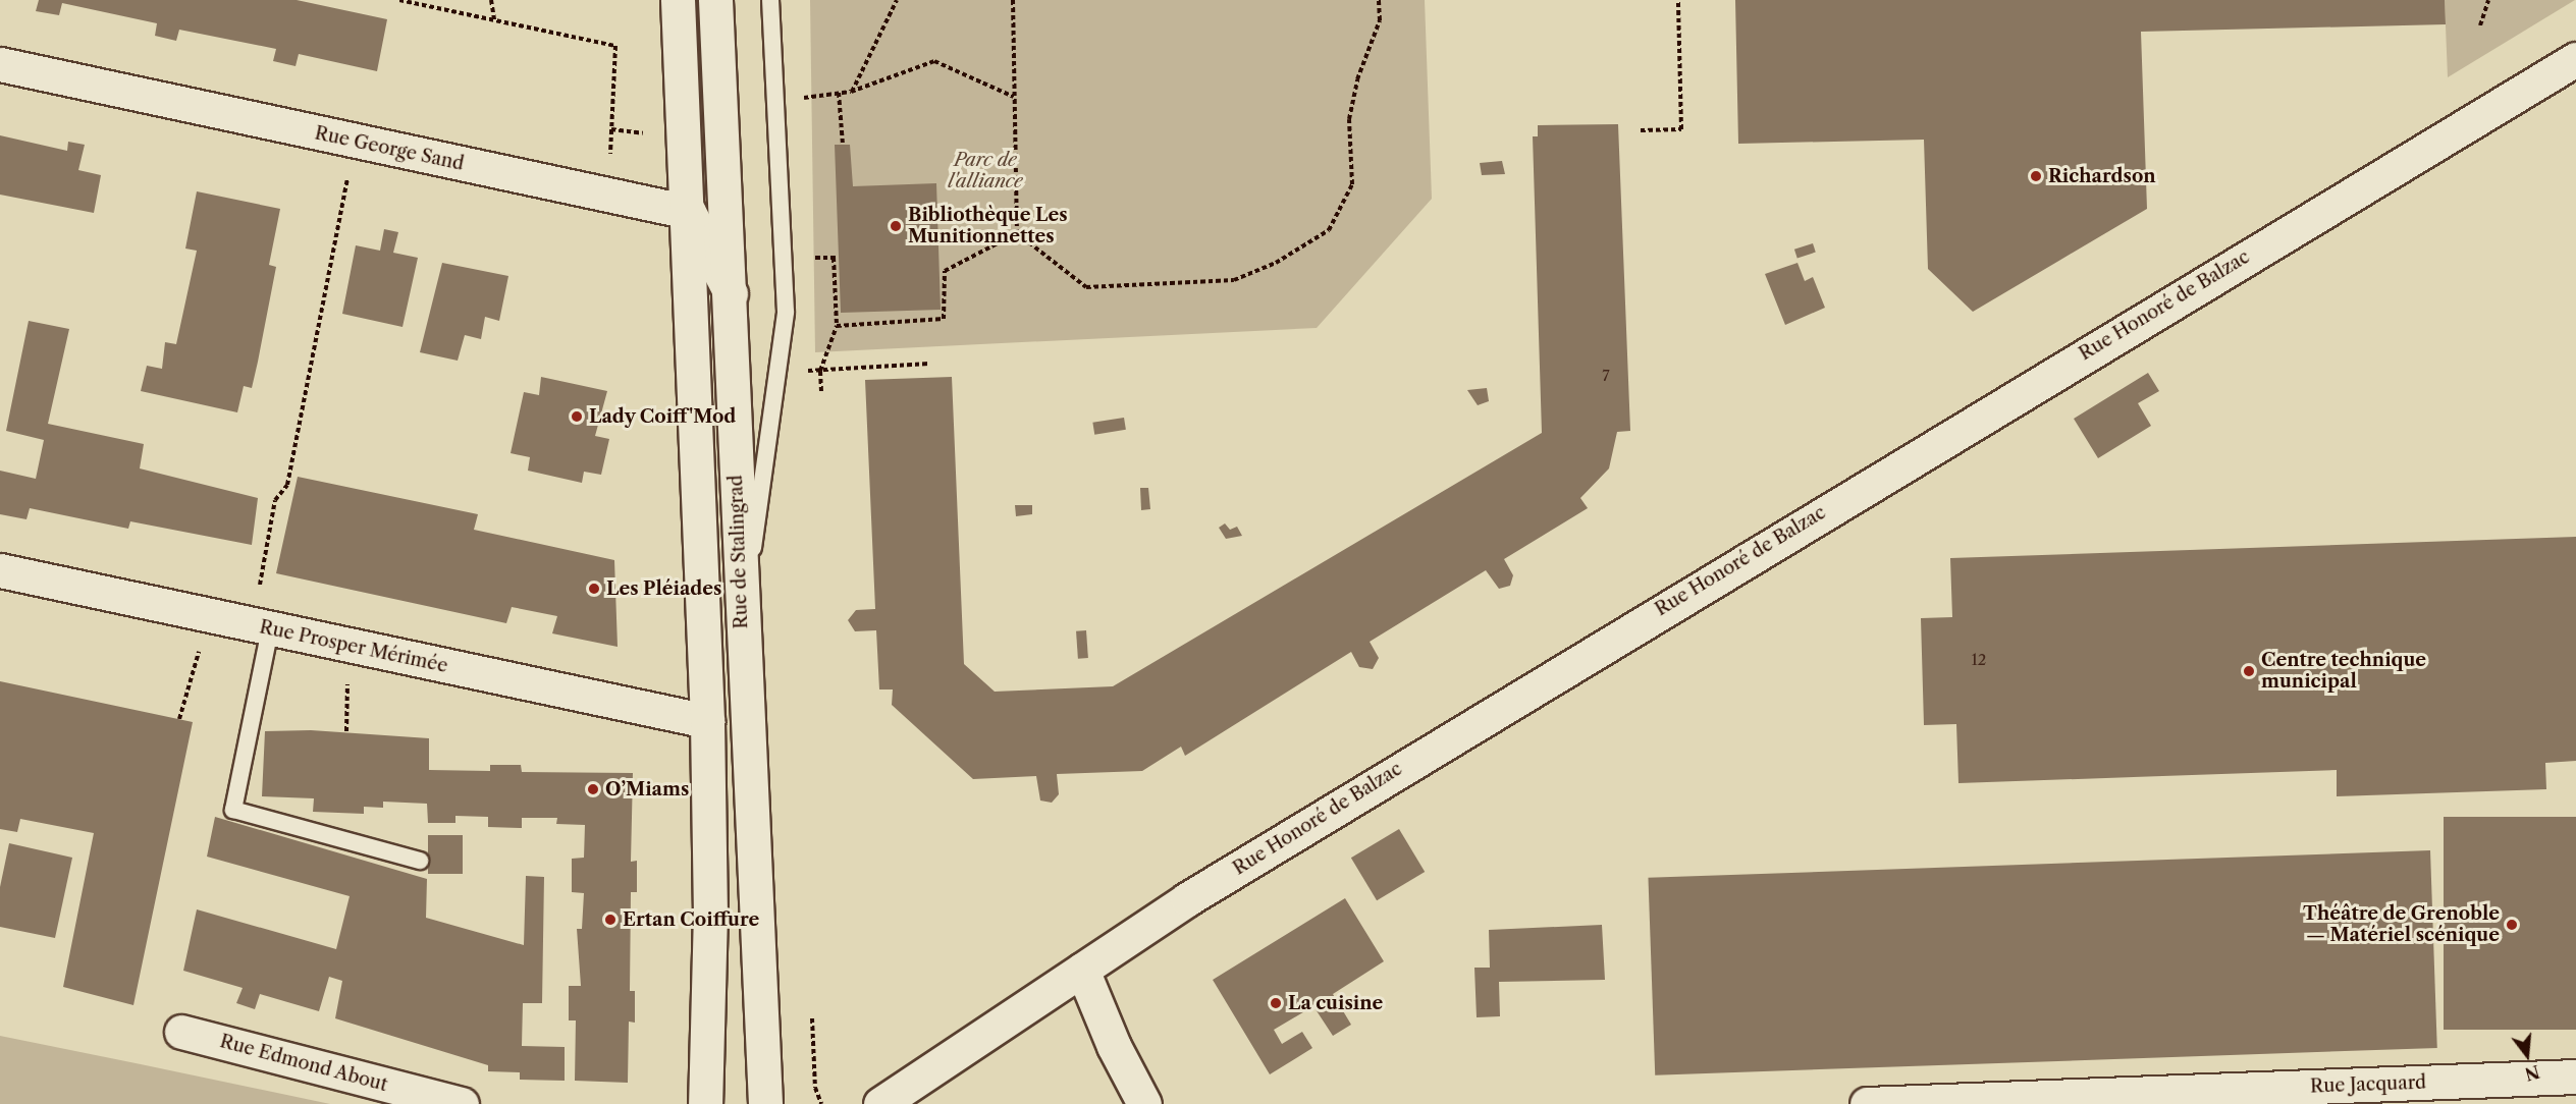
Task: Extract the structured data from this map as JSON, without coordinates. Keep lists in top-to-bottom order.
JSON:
{
  "streets": {
    "street": [
      "Rue George Sand",
      "Rue Honoré de Balzac",
      "Rue de Stalingrad",
      "Rue Prosper Mérimée",
      "Rue Edmond About",
      "Rue Jacquard"
    ]
  },
  "crossings": [
    ["Rue George Sand", "Rue de Stalingrad"],
    ["Rue de Stalingrad", "Rue Prosper Mérimée"]
  ],
  "parks": ["Parc de l'alliance"],
  "places": [
    "Richardson",
    "Bibliothèque Les Munitionnettes",
    "Lady Coiff'Mod",
    "Les Pléiades",
    "Centre technique municipal",
    "O’Miams",
    "Ertan Coiffure",
    "Théâtre de Grenoble — Matériel scénique",
    "La cuisine"
  ],
  "house_numbers": ["7", "12"],
  "north": "bottom"
}
